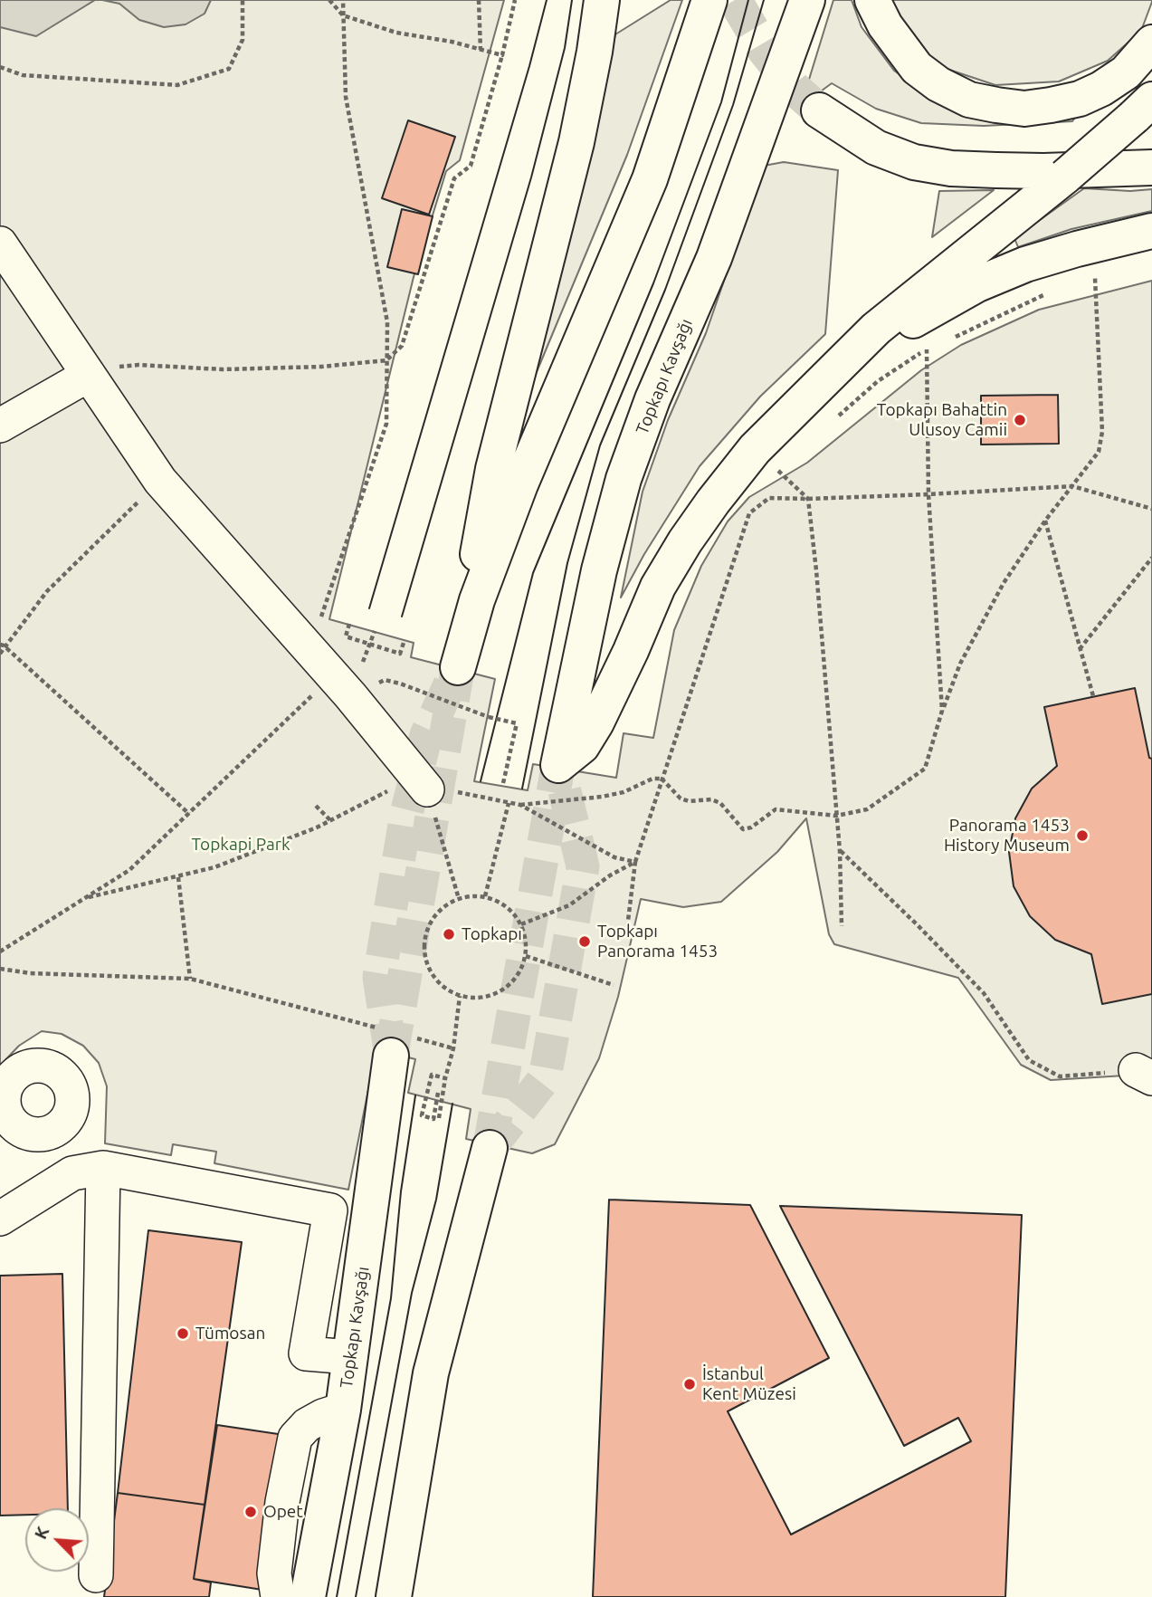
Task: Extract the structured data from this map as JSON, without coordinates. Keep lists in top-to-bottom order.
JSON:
{
  "streets": {
    "main road": ["Topkapı Kavşağı"]
  },
  "parks": ["Topkapi Park"],
  "places": [
    "Topkapı Bahattin Ulusoy Camii",
    "Panorama 1453 History Museum",
    "Topkapı",
    "Topkapı Panorama 1453",
    "Tümosan",
    "İstanbul Kent Müzesi",
    "Opet"
  ],
  "north": "top left"
}
